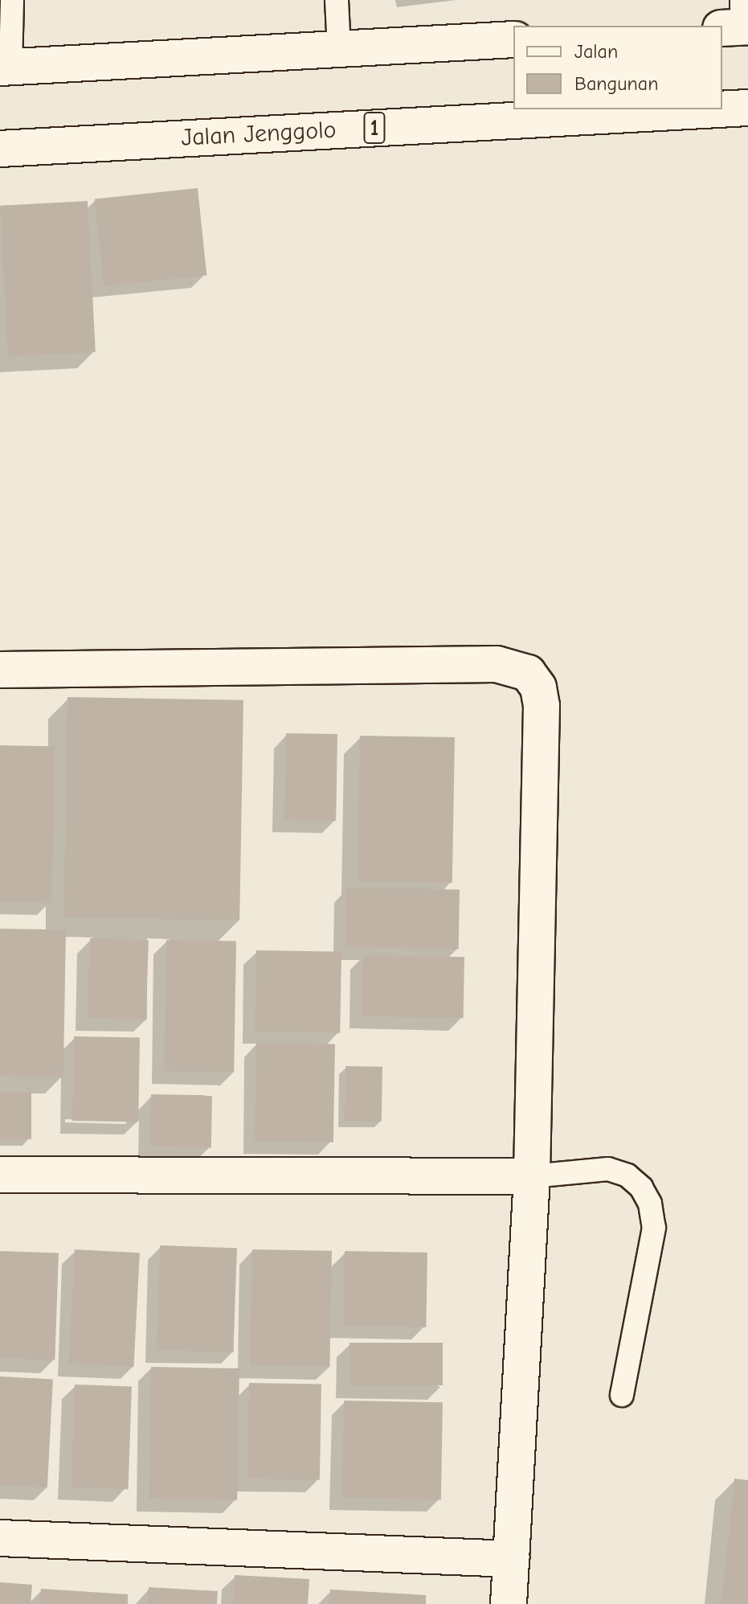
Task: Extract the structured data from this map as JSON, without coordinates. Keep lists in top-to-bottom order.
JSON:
{
  "streets": {
    "main road": ["1", "Jalan Jenggolo"]
  },
  "legend": ["Jalan", "Bangunan"]
}
